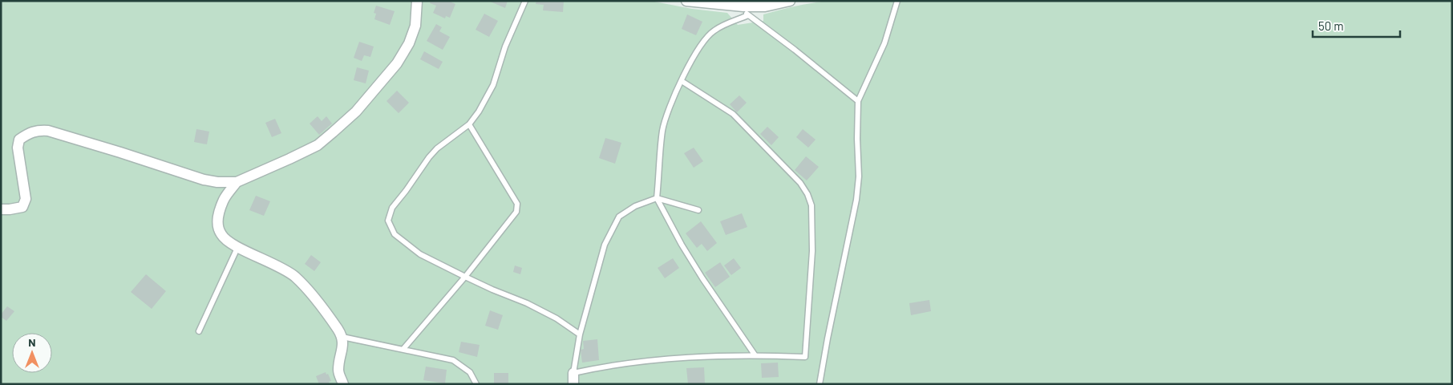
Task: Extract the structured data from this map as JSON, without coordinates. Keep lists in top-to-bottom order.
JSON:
{
  "scale_bar": "50 m",
  "north": "top"
}
